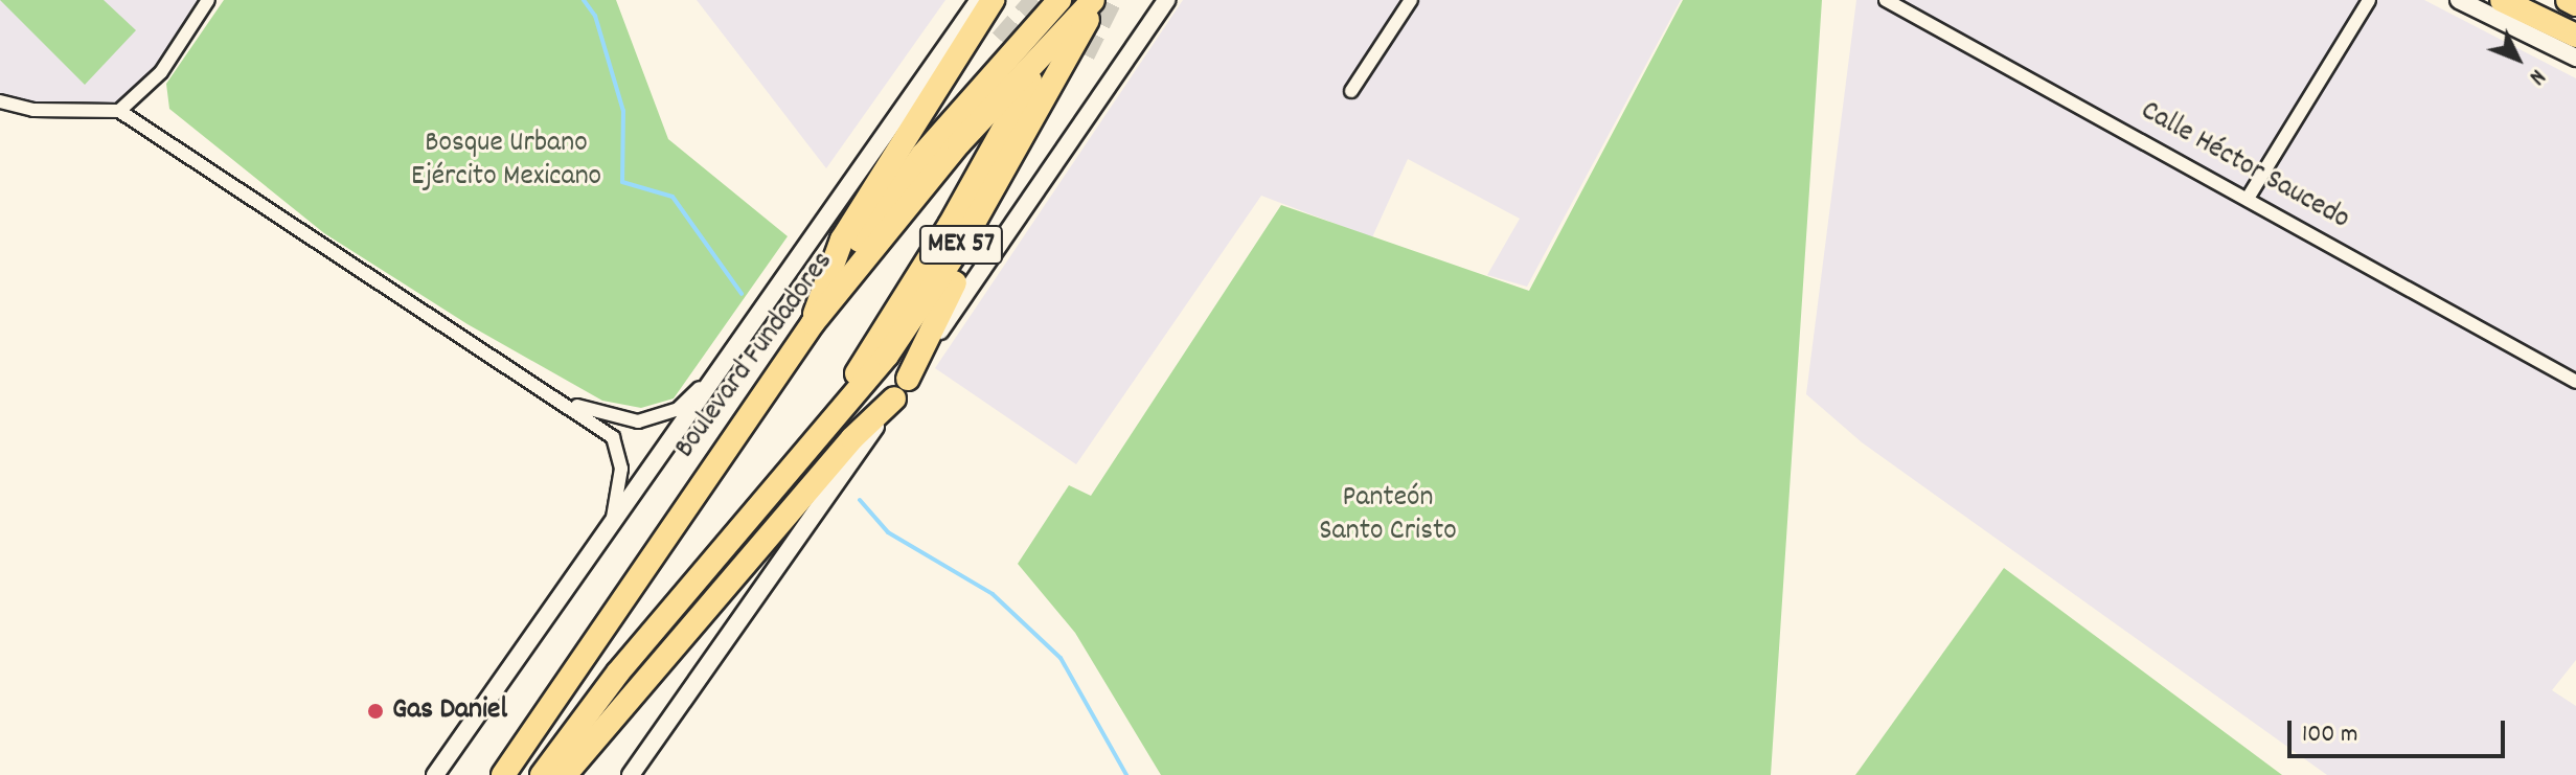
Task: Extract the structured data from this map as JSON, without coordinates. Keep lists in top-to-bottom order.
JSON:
{
  "streets": {
    "highway": ["MEX 57", "Boulevard Fundadores"],
    "street": ["Calle Héctor Saucedo"]
  },
  "parks": ["Bosque Urbano Ejército Mexicano", "Panteón Santo Cristo"],
  "places": ["Gas Daniel"],
  "scale_bar": "100 m",
  "north": "bottom right"
}
